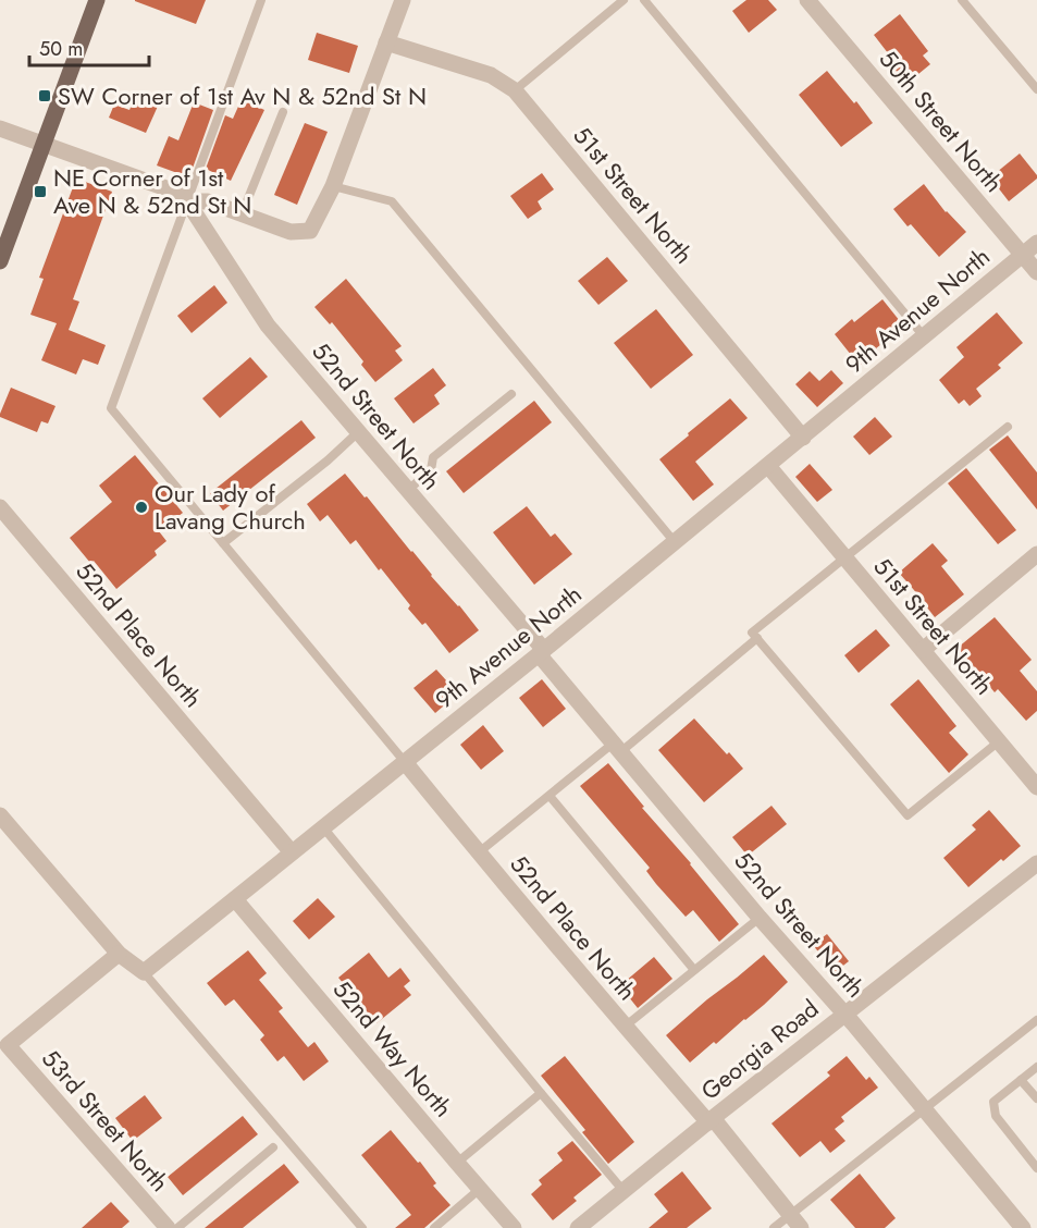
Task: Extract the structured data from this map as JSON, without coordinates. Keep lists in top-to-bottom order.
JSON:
{
  "streets": {
    "street": [
      "50th Street North",
      "51st Street North",
      "9th Avenue North",
      "52nd Street North",
      "52nd Place North",
      "52nd Way North",
      "Georgia Road",
      "53rd Street North"
    ]
  },
  "crossings": [
    ["50th Street North", "9th Avenue North"],
    ["51st Street North", "9th Avenue North"],
    ["9th Avenue North", "52nd Street North"],
    ["9th Avenue North", "52nd Place North"],
    ["9th Avenue North", "52nd Way North"],
    ["52nd Street North", "Georgia Road"],
    ["52nd Place North", "Georgia Road"]
  ],
  "places": {
    "transit": ["SW Corner of 1st Av N & 52nd St N", "NE Corner of 1st Ave N & 52nd St N"],
    "other": ["Our Lady of Lavang Church"]
  },
  "scale_bar": "50 m"
}
